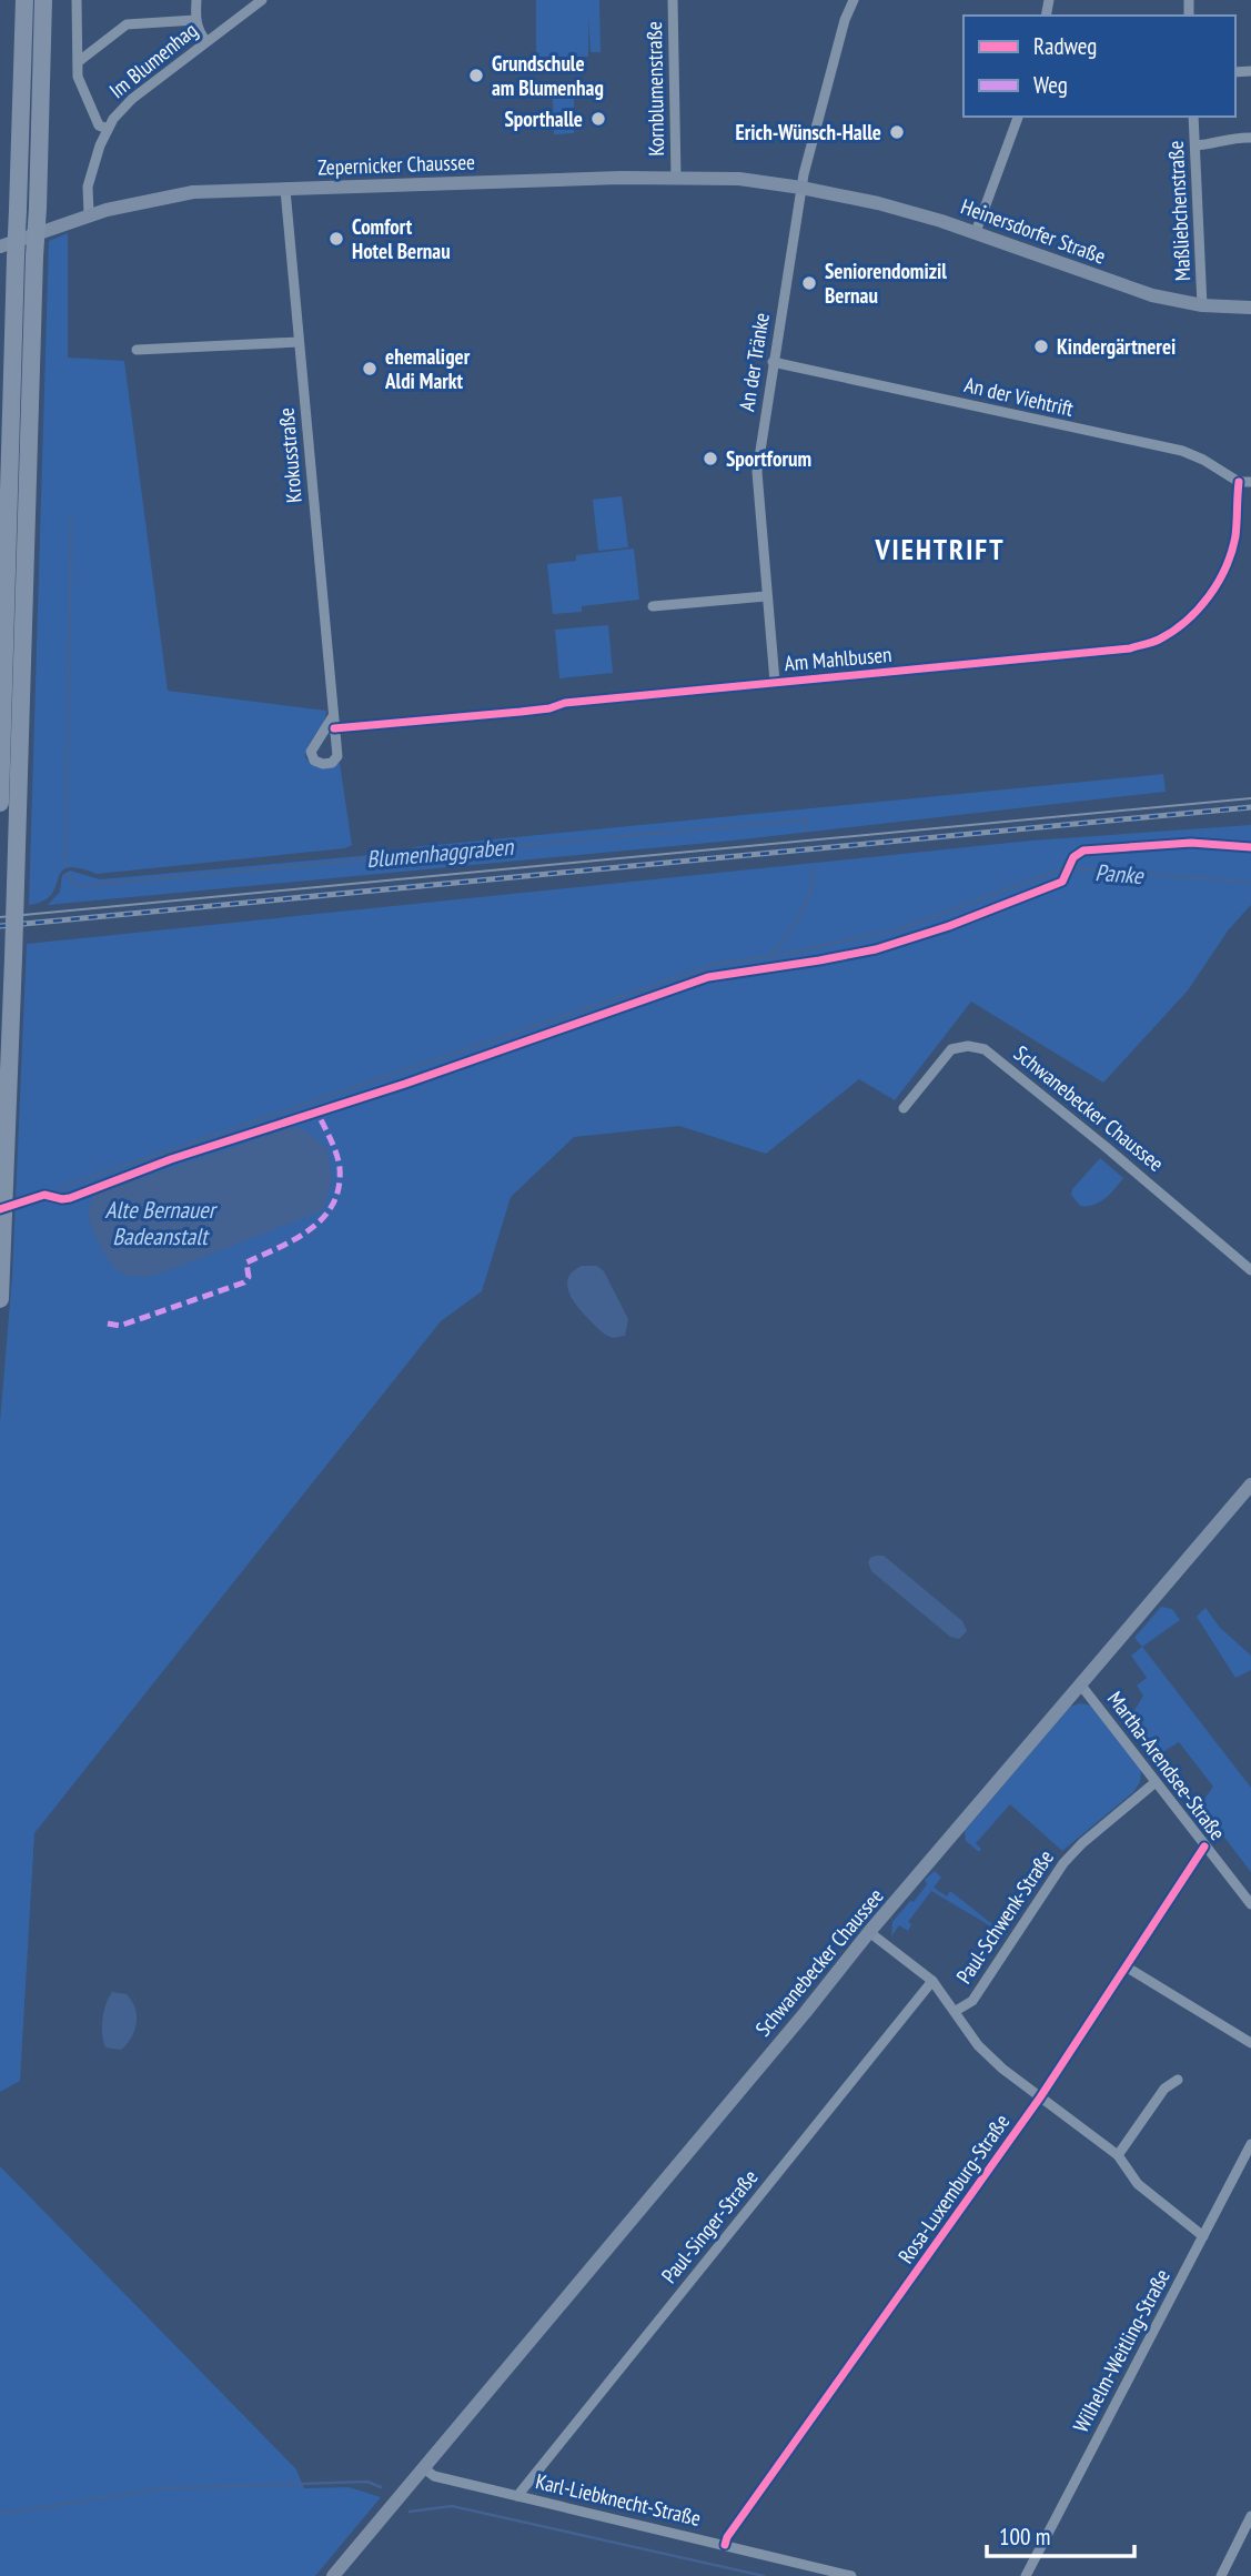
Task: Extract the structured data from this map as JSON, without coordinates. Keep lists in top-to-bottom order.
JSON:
{
  "streets": {
    "main road": ["Zepernicker Chaussee", "Heinersdorfer Straße", "Schwanebecker Chaussee"],
    "street": [
      "Im Blumenhag",
      "Kornblumenstraße",
      "Maßliebchenstraße",
      "An der Tränke",
      "An der Viehtrift",
      "Krokusstraße",
      "Am Mahlbusen",
      "Martha-Arendsee-Straße",
      "Paul-Schwenk-Straße",
      "Rosa-Luxemburg-Straße",
      "Paul-Singer-Straße",
      "Wilhelm-Weitling-Straße",
      "Karl-Liebknecht-Straße"
    ]
  },
  "crossings": [
    ["Im Blumenhag", "Zepernicker Chaussee"],
    ["Kornblumenstraße", "Zepernicker Chaussee"],
    ["Zepernicker Chaussee", "Heinersdorfer Straße"],
    ["Zepernicker Chaussee", "An der Tränke"],
    ["Zepernicker Chaussee", "Krokusstraße"],
    ["Maßliebchenstraße", "Heinersdorfer Straße"],
    ["Heinersdorfer Straße", "An der Tränke"],
    ["An der Tränke", "An der Viehtrift"],
    ["An der Tränke", "Am Mahlbusen"],
    ["An der Viehtrift", "Am Mahlbusen"],
    ["Krokusstraße", "Am Mahlbusen"],
    ["Schwanebecker Chaussee", "Martha-Arendsee-Straße"],
    ["Schwanebecker Chaussee", "Karl-Liebknecht-Straße"],
    ["Martha-Arendsee-Straße", "Paul-Schwenk-Straße"],
    ["Martha-Arendsee-Straße", "Rosa-Luxemburg-Straße"],
    ["Rosa-Luxemburg-Straße", "Karl-Liebknecht-Straße"],
    ["Paul-Singer-Straße", "Karl-Liebknecht-Straße"]
  ],
  "districts": ["VIEHTRIFT"],
  "water": ["Blumenhaggraben", "Panke", "Alte Bernauer Badeanstalt"],
  "places": [
    "Grundschule am Blumenhag",
    "Sporthalle",
    "Erich-Wünsch-Halle",
    "Comfort Hotel Bernau",
    "Seniorendomizil Bernau",
    "Kindergärtnerei",
    "ehemaliger Aldi Markt",
    "Sportforum"
  ],
  "legend": ["Radweg", "Weg"],
  "scale_bar": "100 m"
}
